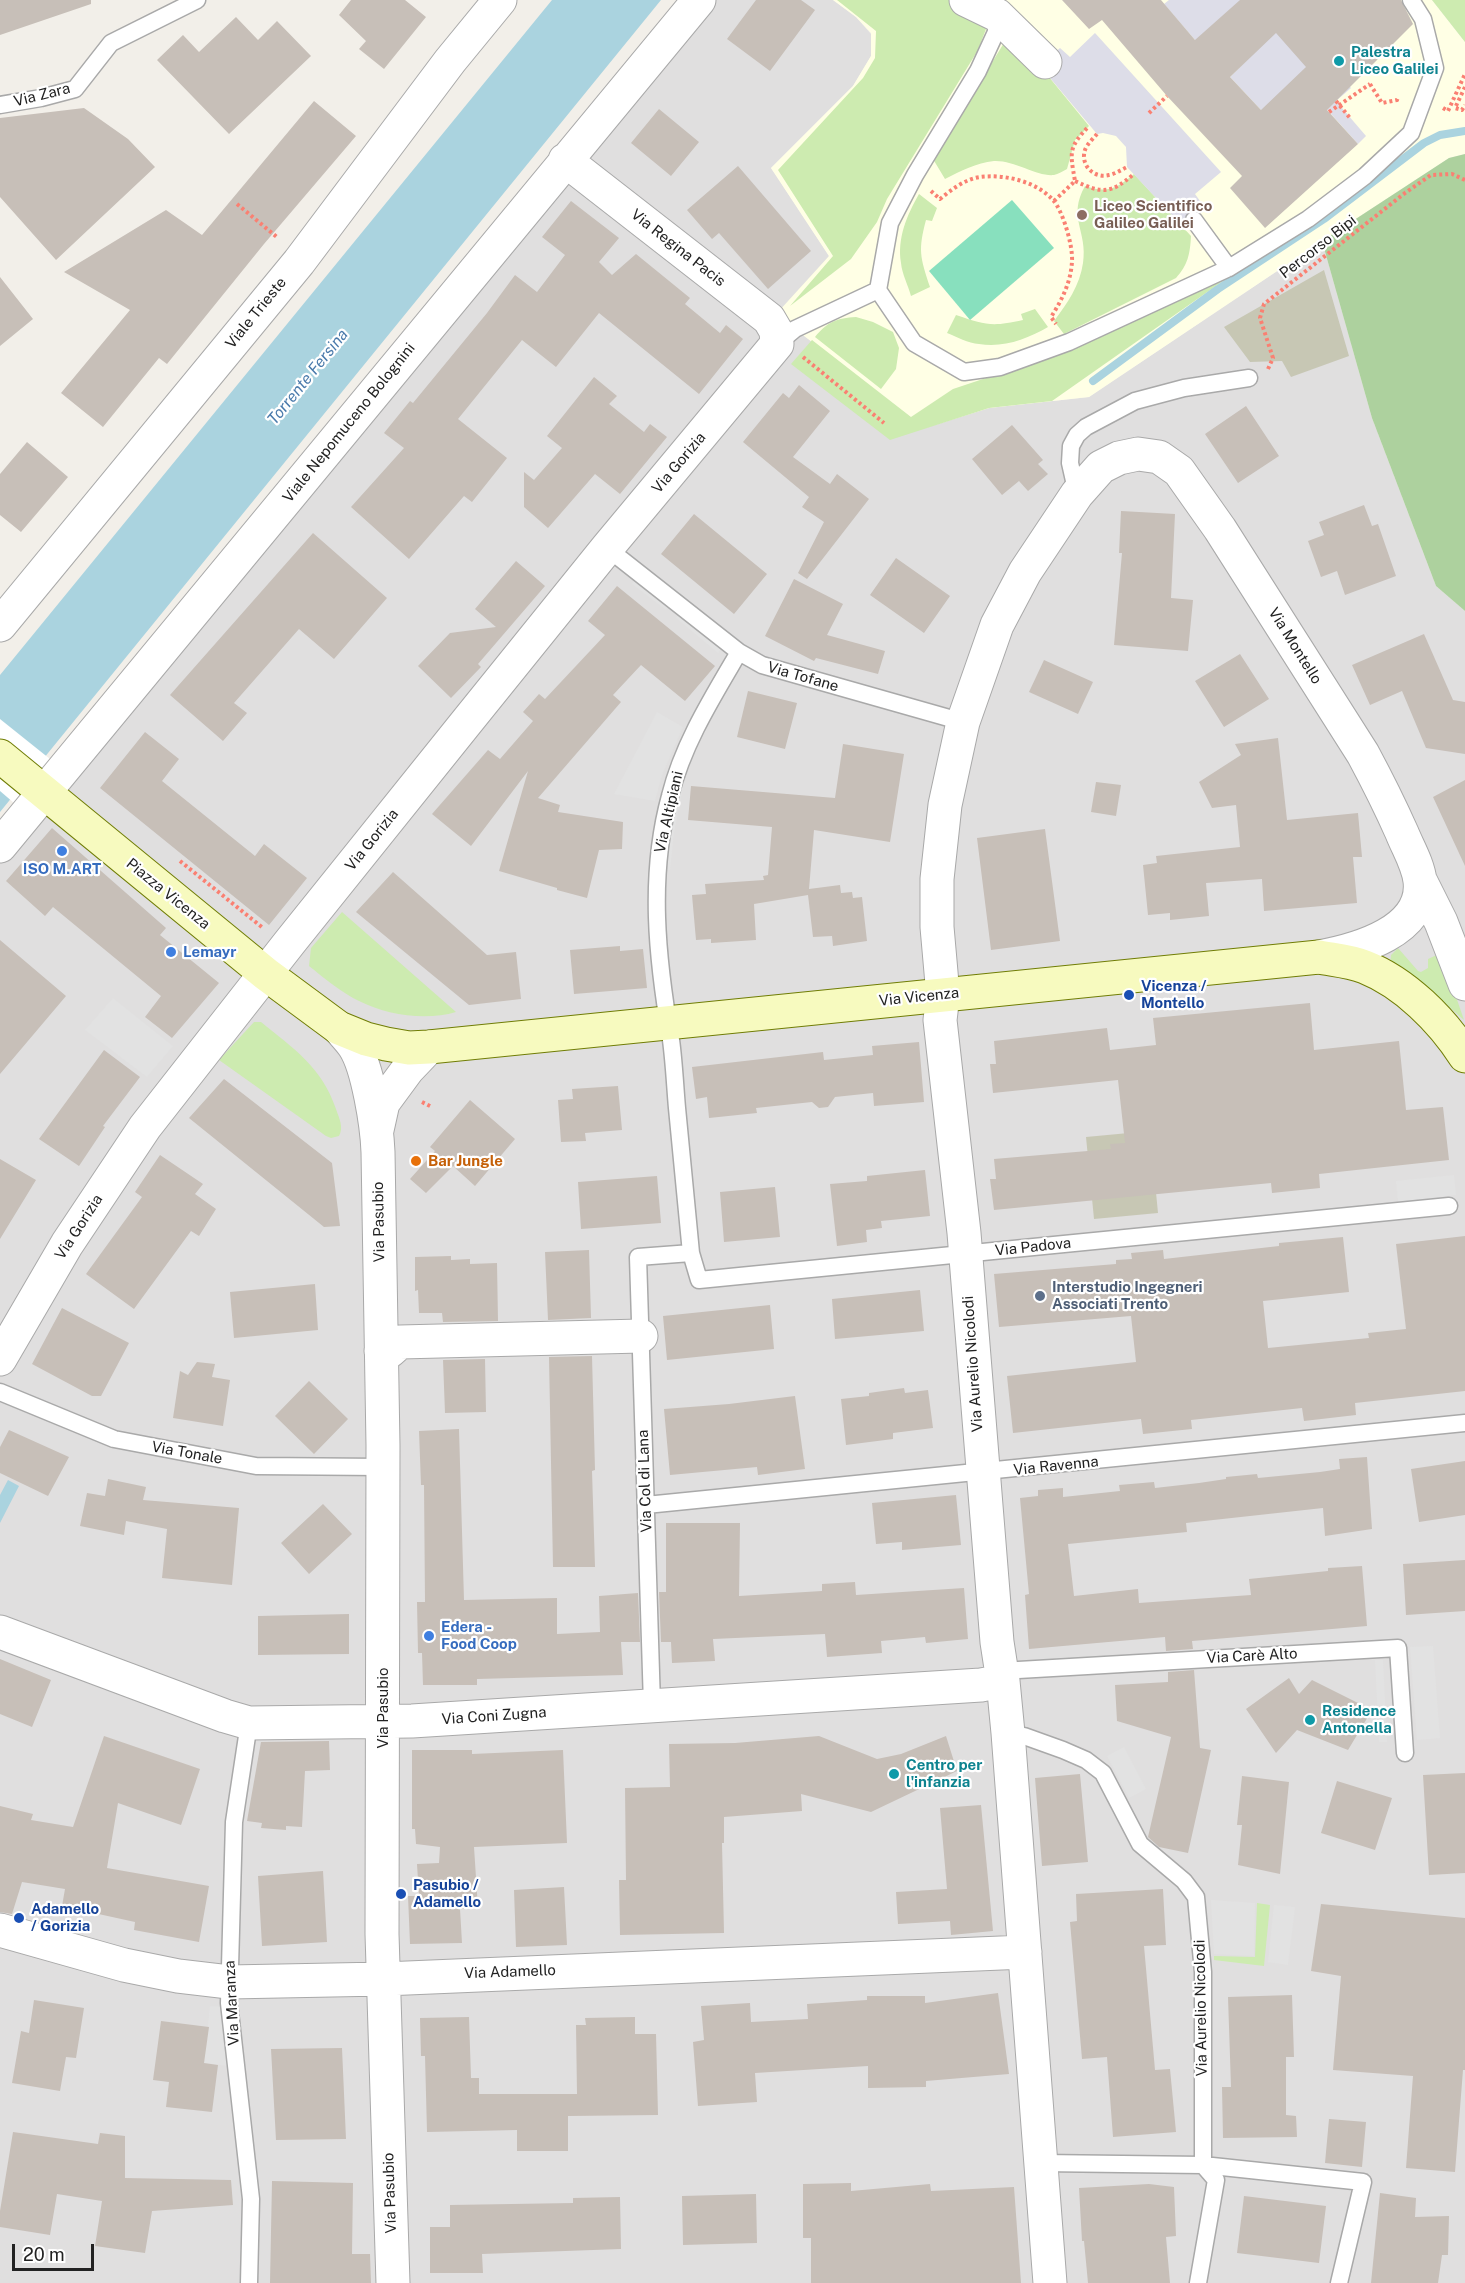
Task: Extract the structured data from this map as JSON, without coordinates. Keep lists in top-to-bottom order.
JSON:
{
  "streets": {
    "main road": ["Piazza Vicenza", "Via Vicenza"],
    "street": [
      "Via Regina Pacis",
      "Viale Trieste",
      "Viale Nepomuceno Bolognini",
      "Via Gorizia",
      "Via Montello",
      "Via Pasubio",
      "Via Aurelio Nicolodi",
      "Via Coni Zugna",
      "Via Adamello"
    ],
    "lane": [
      "Via Zara",
      "Via Tofane",
      "Via Altipiani",
      "Via Padova",
      "Via Tonale",
      "Via Ravenna",
      "Via Col di Lana",
      "Via Carè Alto",
      "Via Maranza"
    ],
    "path": ["Percorso Bipi"]
  },
  "crossings": [
    ["Via Regina Pacis", "Viale Nepomuceno Bolognini"],
    ["Via Regina Pacis", "Via Gorizia"],
    ["Viale Nepomuceno Bolognini", "Piazza Vicenza"],
    ["Via Gorizia", "Via Tofane"],
    ["Via Gorizia", "Piazza Vicenza"],
    ["Via Montello", "Via Tofane"],
    ["Via Montello", "Via Vicenza"],
    ["Via Montello", "Via Aurelio Nicolodi"],
    ["Via Tofane", "Via Altipiani"],
    ["Via Altipiani", "Via Vicenza"],
    ["Piazza Vicenza", "Via Vicenza"],
    ["Piazza Vicenza", "Via Pasubio"],
    ["Via Vicenza", "Via Pasubio"],
    ["Via Vicenza", "Via Aurelio Nicolodi"],
    ["Via Pasubio", "Via Tonale"],
    ["Via Pasubio", "Via Coni Zugna"],
    ["Via Pasubio", "Via Adamello"],
    ["Via Padova", "Via Aurelio Nicolodi"],
    ["Via Padova", "Via Col di Lana"],
    ["Via Aurelio Nicolodi", "Via Ravenna"],
    ["Via Aurelio Nicolodi", "Via Carè Alto"],
    ["Via Aurelio Nicolodi", "Via Coni Zugna"],
    ["Via Aurelio Nicolodi", "Via Adamello"],
    ["Via Ravenna", "Via Col di Lana"],
    ["Via Col di Lana", "Via Coni Zugna"],
    ["Via Carè Alto", "Via Coni Zugna"],
    ["Via Coni Zugna", "Via Maranza"],
    ["Via Adamello", "Via Maranza"]
  ],
  "water": ["Torrente Fersina"],
  "places": [
    "Palestra Liceo Galilei",
    "Liceo Scientifico Galileo Galilei",
    "ISO M.ART",
    "Lemayr",
    "Vicenza / Montello",
    "Bar Jungle",
    "Interstudio Ingegneri Associati Trento",
    "Edera - Food Coop",
    "Residence Antonella",
    "Centro per l'infanzia",
    "Pasubio / Adamello",
    "Adamello / Gorizia"
  ],
  "scale_bar": "20 m"
}
